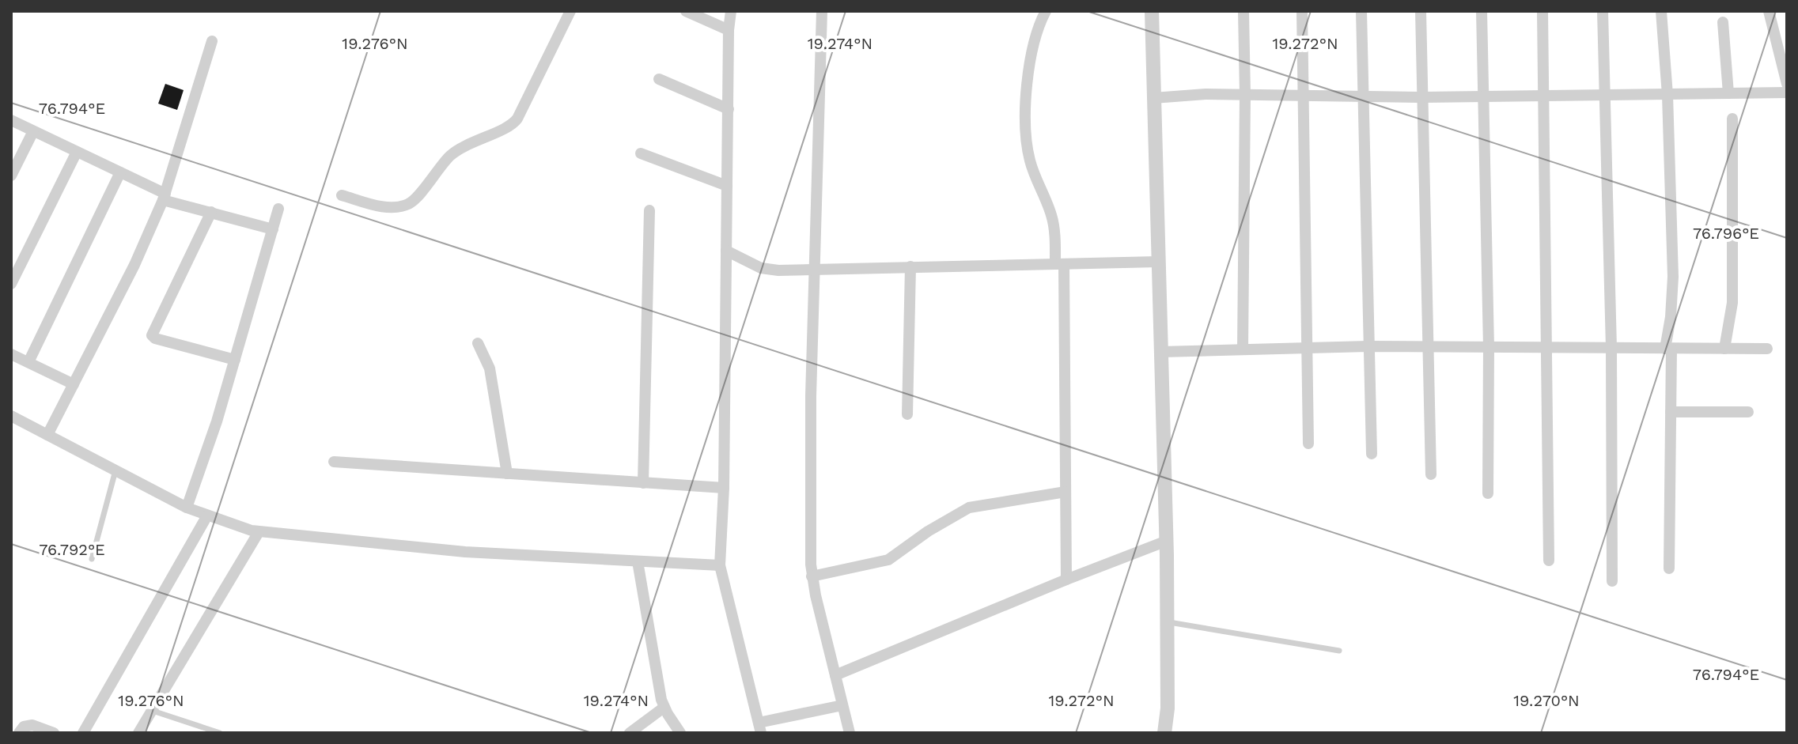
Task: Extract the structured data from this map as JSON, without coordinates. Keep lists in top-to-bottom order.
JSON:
{
  "coordinates": [
    "19.276°N",
    "19.274°N",
    "19.272°N",
    "76.794°E",
    "76.796°E",
    "76.792°E",
    "19.270°N"
  ]
}
